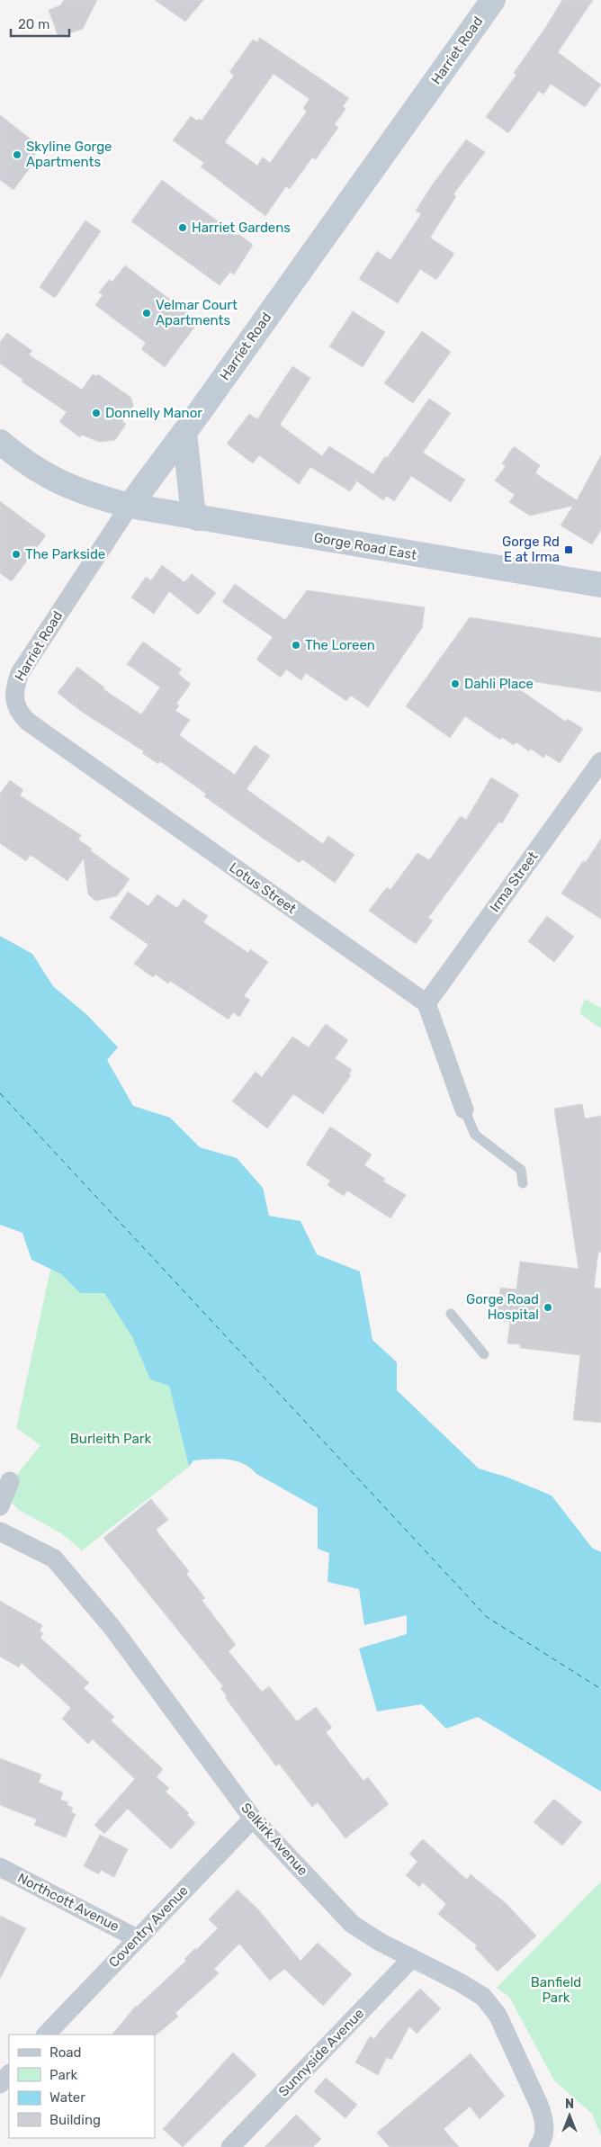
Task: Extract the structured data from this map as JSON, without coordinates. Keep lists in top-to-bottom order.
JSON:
{
  "streets": {
    "main road": ["Harriet Road", "Gorge Road East"],
    "street": [
      "Irma Street",
      "Lotus Street",
      "Selkirk Avenue",
      "Northcott Avenue",
      "Coventry Avenue",
      "Sunnyside Avenue"
    ]
  },
  "crossings": [
    ["Harriet Road", "Gorge Road East"],
    ["Harriet Road", "Lotus Street"],
    ["Irma Street", "Lotus Street"],
    ["Selkirk Avenue", "Coventry Avenue"],
    ["Selkirk Avenue", "Sunnyside Avenue"],
    ["Northcott Avenue", "Coventry Avenue"]
  ],
  "parks": ["Burleith Park", "Banfield Park"],
  "places": {
    "other": [
      "Skyline Gorge Apartments",
      "Harriet Gardens",
      "Velmar Court Apartments",
      "Donnelly Manor",
      "The Parkside",
      "The Loreen",
      "Dahli Place",
      "Gorge Road Hospital"
    ],
    "transit": ["Gorge Rd E at Irma"]
  },
  "legend": [
    "Road",
    "Park",
    "Water",
    "Building"
  ],
  "scale_bar": "20 m",
  "north": "top"
}
